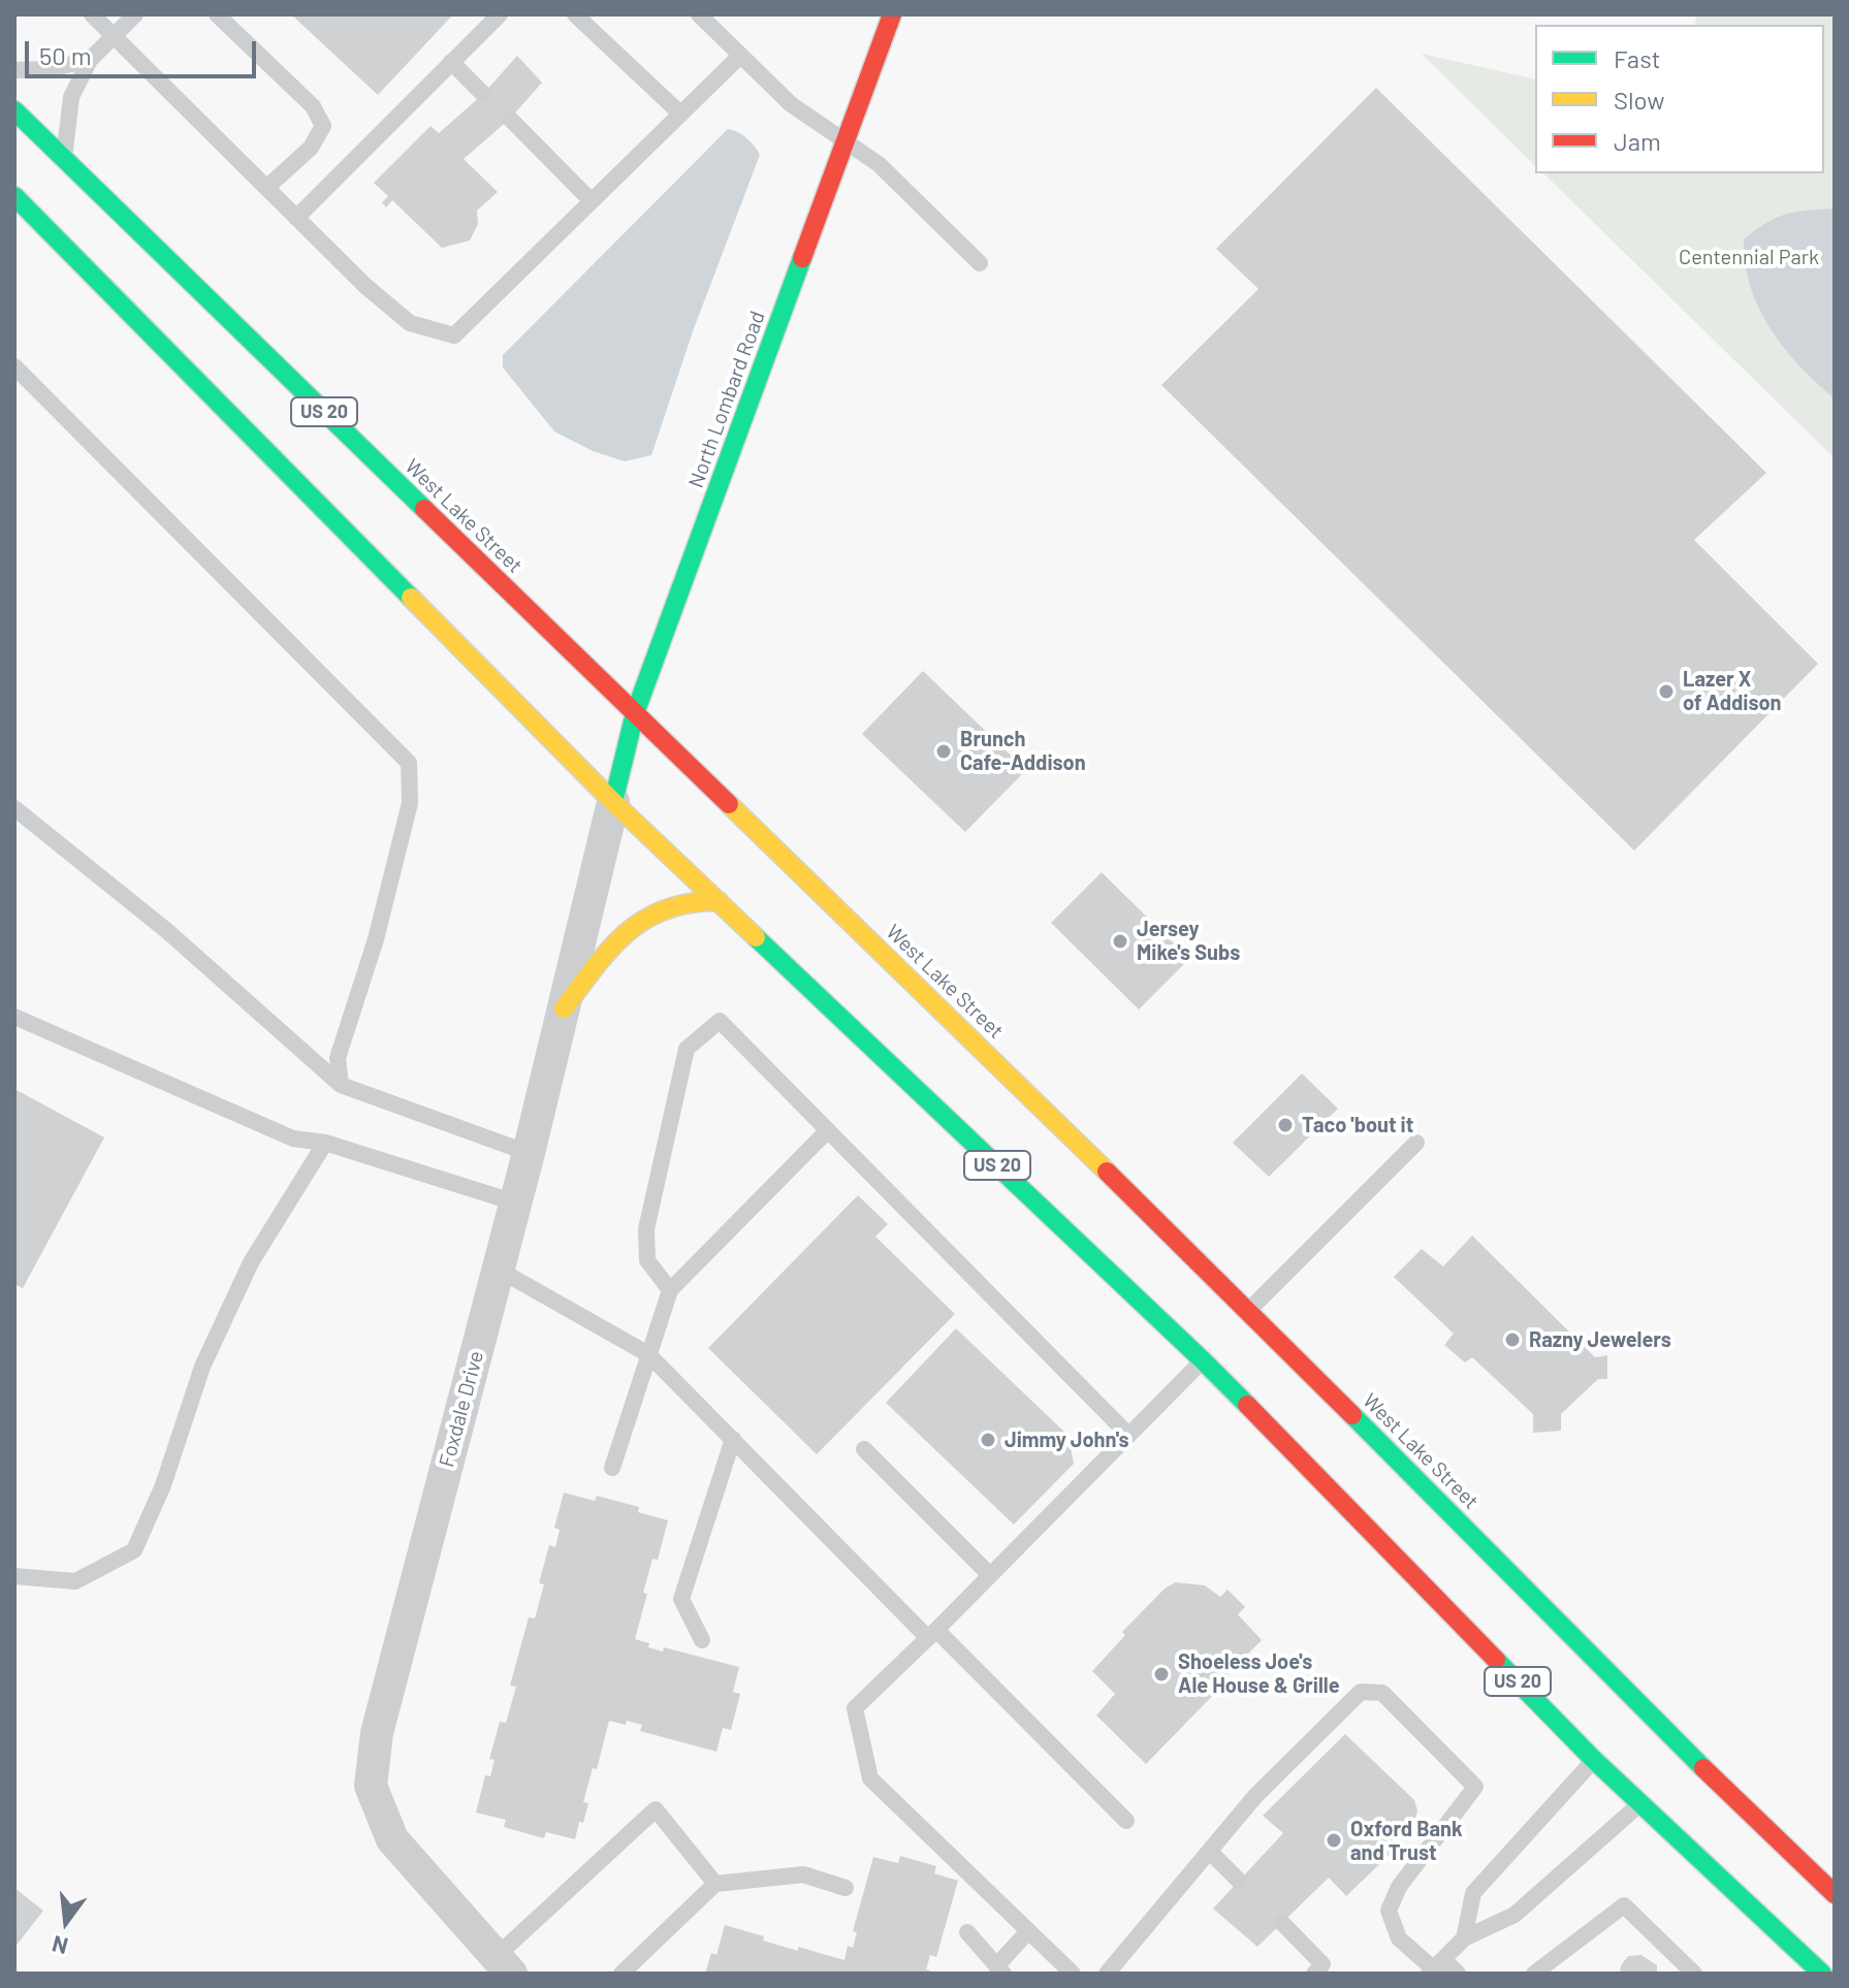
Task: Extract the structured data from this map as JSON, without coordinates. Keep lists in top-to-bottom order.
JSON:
{
  "streets": {
    "main road": ["North Lombard Road", "US 20", "West Lake Street"],
    "street": ["Foxdale Drive"]
  },
  "crossings": [
    ["North Lombard Road", "US 20"],
    ["North Lombard Road", "West Lake Street"],
    ["North Lombard Road", "Foxdale Drive"],
    ["US 20", "Foxdale Drive"]
  ],
  "parks": ["Centennial Park"],
  "places": [
    "Lazer X of Addison",
    "Brunch Cafe-Addison",
    "Jersey Mike's Subs",
    "Taco 'bout it",
    "Razny Jewelers",
    "Jimmy John's",
    "Shoeless Joe's Ale House & Grille",
    "Oxford Bank and Trust"
  ],
  "legend": ["Fast", "Slow", "Jam"],
  "scale_bar": "50 m",
  "north": "bottom"
}
